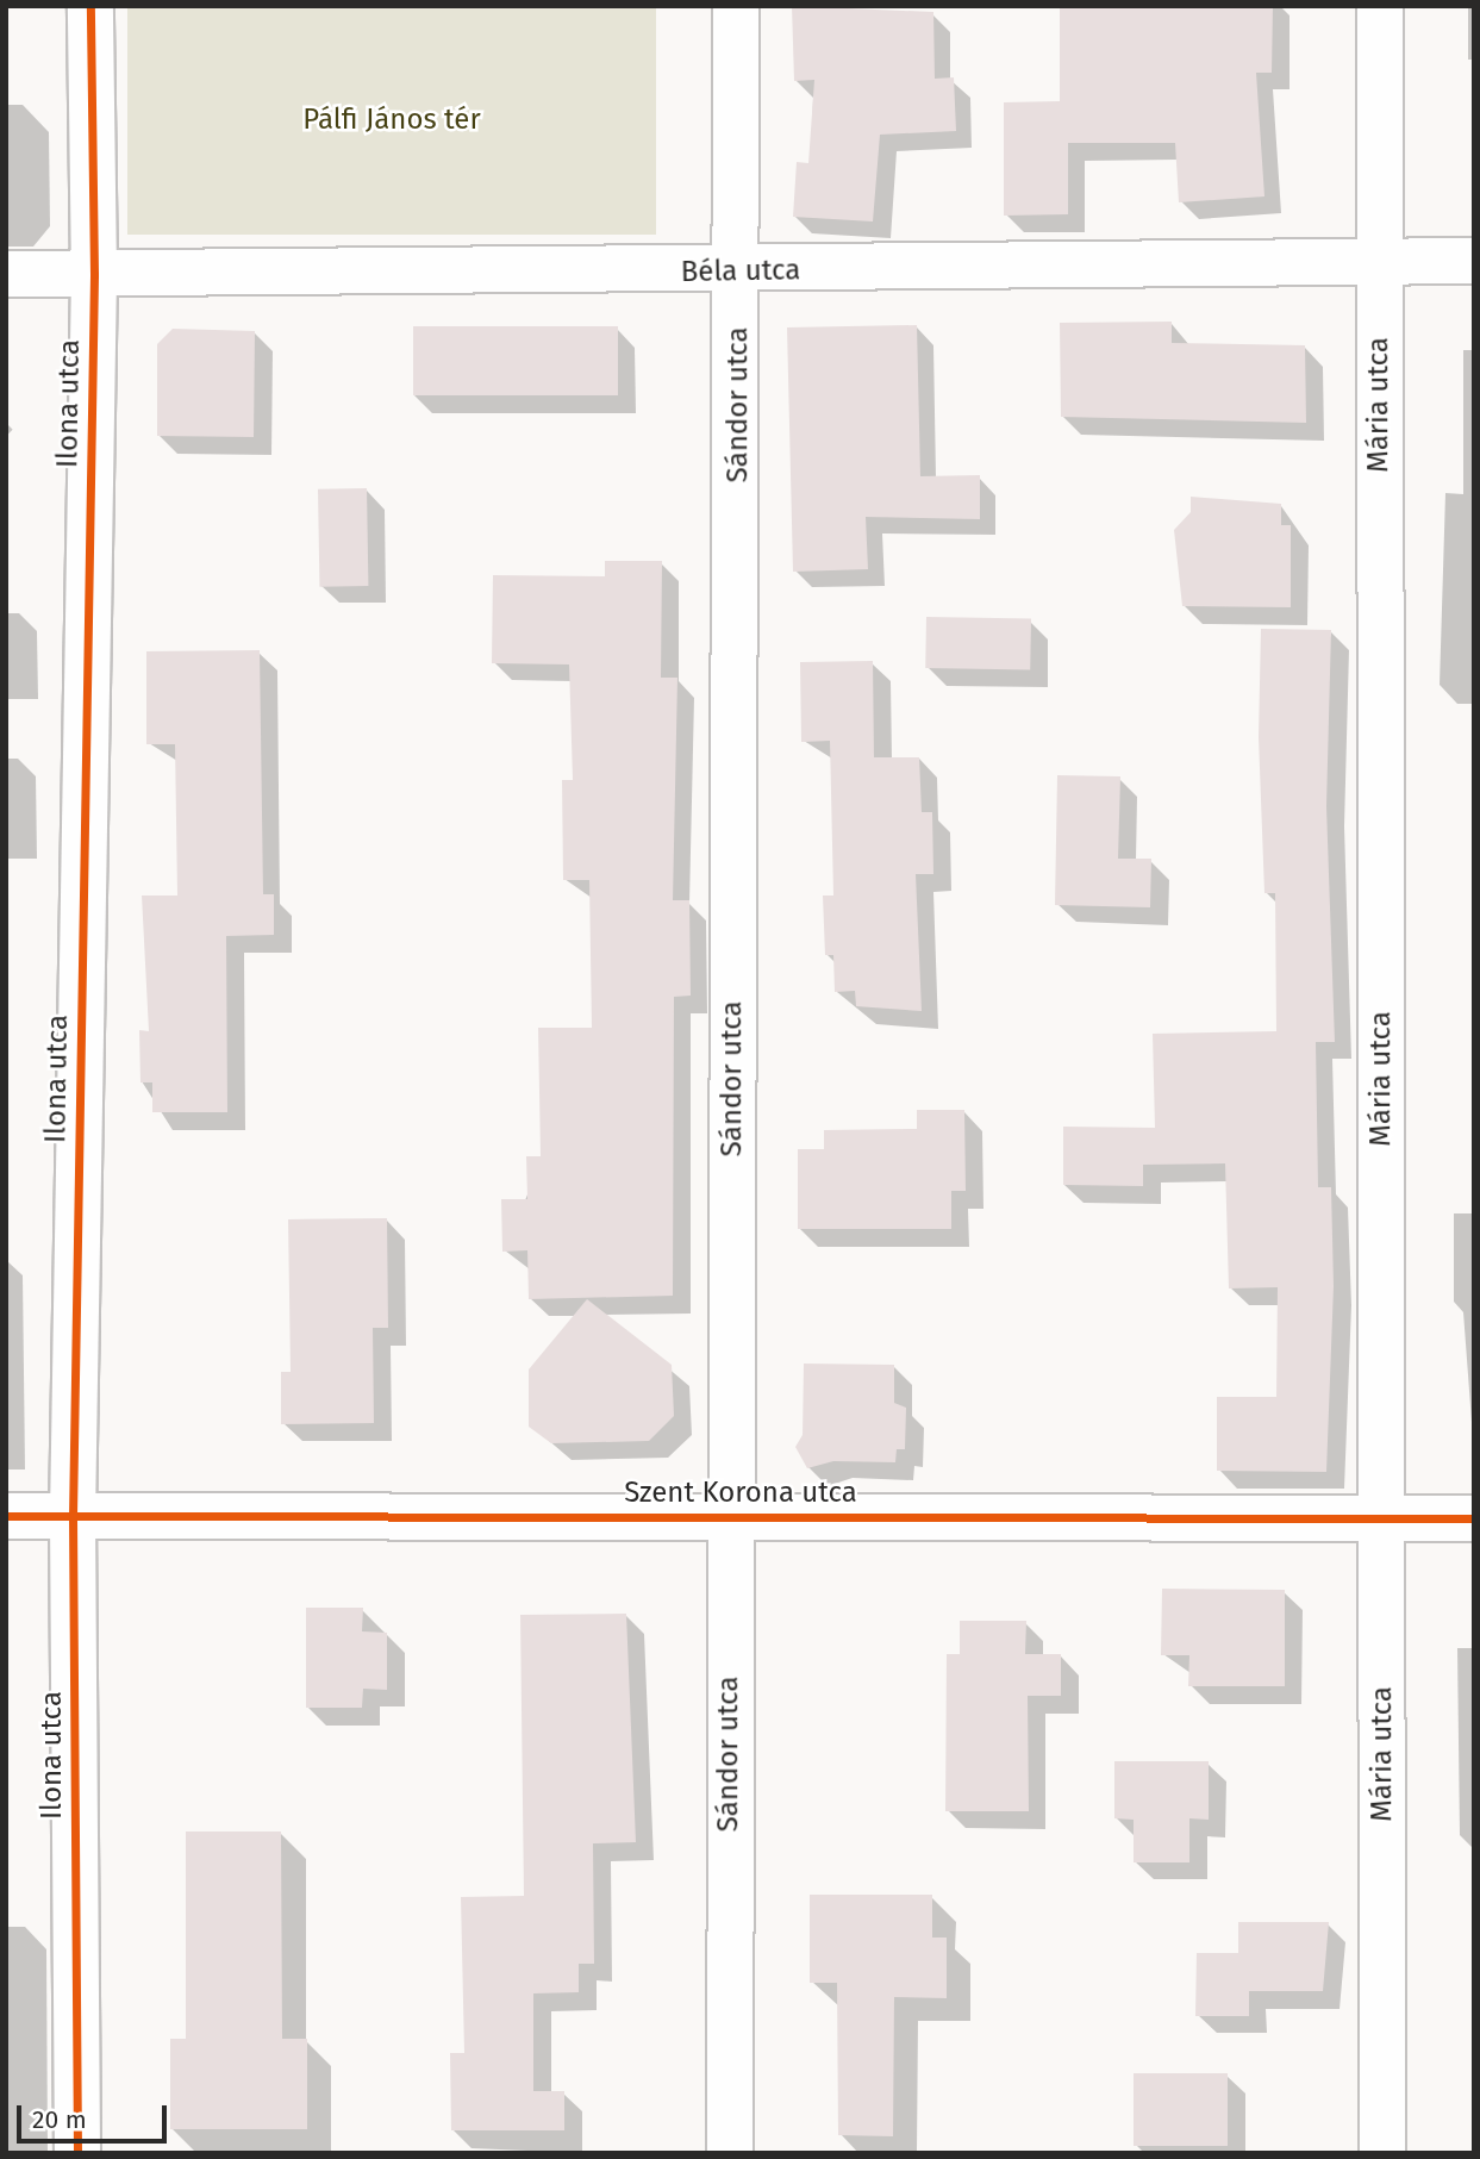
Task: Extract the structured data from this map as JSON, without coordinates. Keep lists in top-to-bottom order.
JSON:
{
  "streets": {
    "street": [
      "Béla utca",
      "Ilona utca",
      "Sándor utca",
      "Mária utca",
      "Szent Korona utca"
    ]
  },
  "crossings": [
    ["Béla utca", "Ilona utca"],
    ["Béla utca", "Sándor utca"],
    ["Béla utca", "Mária utca"],
    ["Ilona utca", "Szent Korona utca"],
    ["Sándor utca", "Szent Korona utca"],
    ["Mária utca", "Szent Korona utca"]
  ],
  "parks": ["Pálfi János tér"],
  "scale_bar": "20 m"
}
